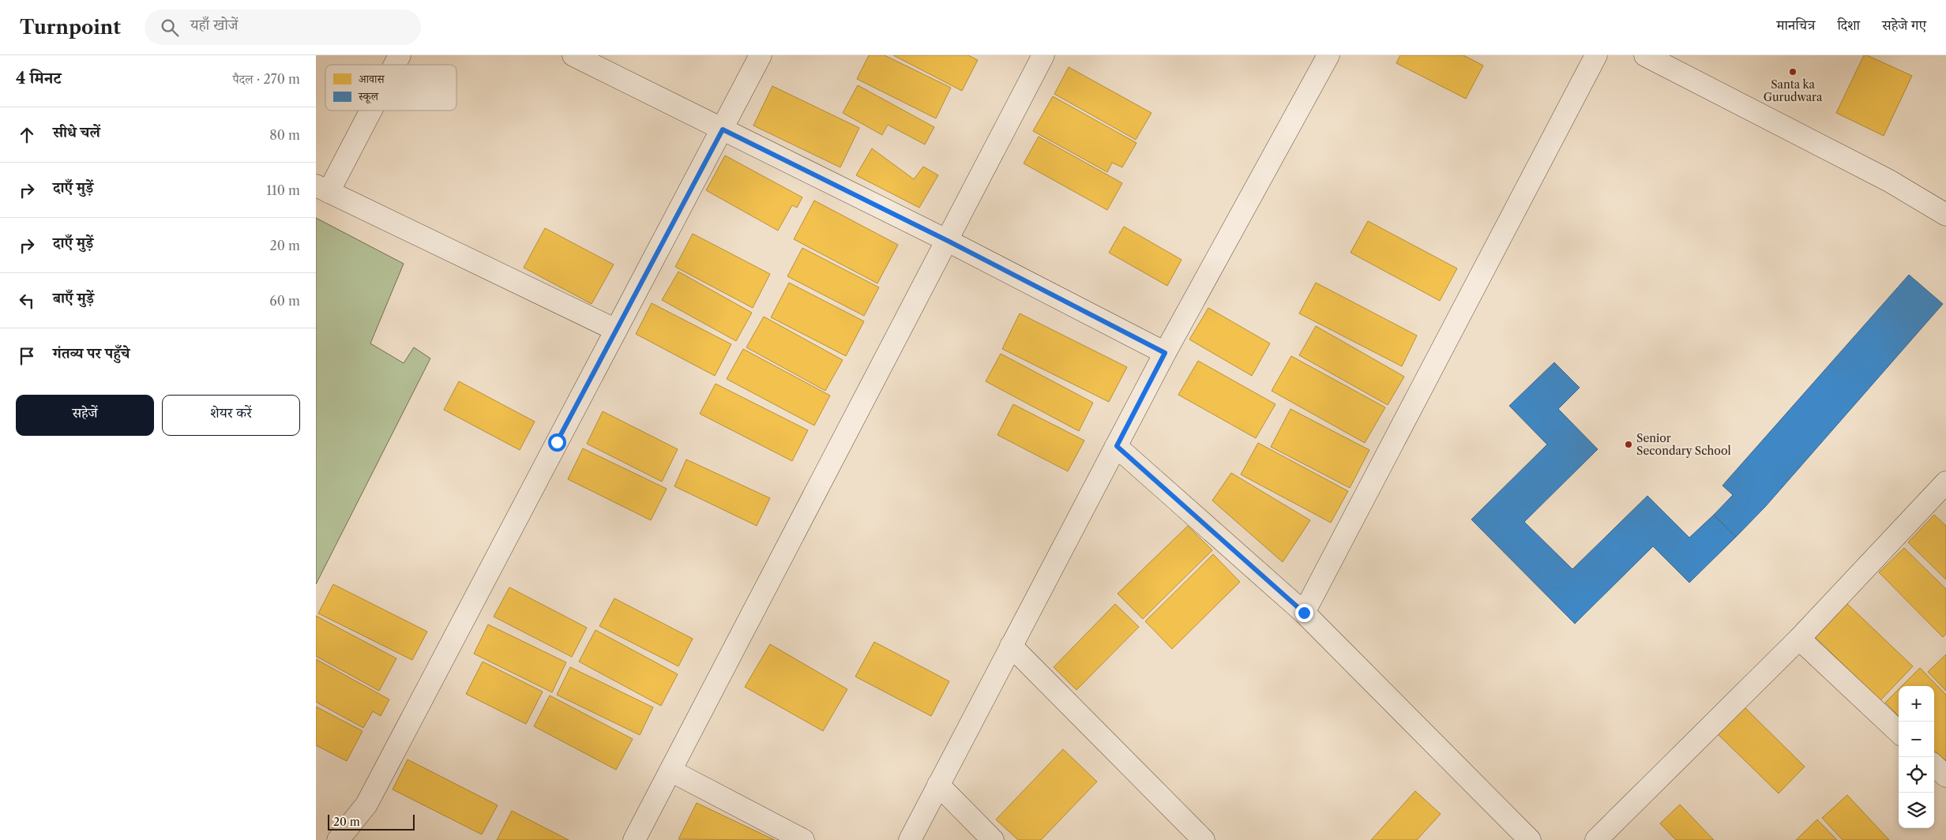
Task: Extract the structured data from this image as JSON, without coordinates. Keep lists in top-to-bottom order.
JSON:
{
  "places": ["Santa ka Gurudwara", "Senior Secondary School"],
  "legend": ["आवास", "स्कूल"],
  "scale_bar": "20 m",
  "page": {
    "header": "Turnpoint",
    "search": "यहाँ खोजें",
    "nav": ["मानचित्र", "दिशा", "सहेजे गए"],
    "heading": ["4 मिनट", "पैदल · 270 m"],
    "list": [
      ["सीधे चलें", "80 m"],
      ["दाएँ मुड़ें", "110 m"],
      ["दाएँ मुड़ें", "20 m"],
      ["बाएँ मुड़ें", "60 m"],
      "गंतव्य पर पहुँचे"
    ],
    "buttons": ["सहेजें", "शेयर करें"],
    "map_buttons": ["+", "−"],
    "scale": "20 m"
  }
}
